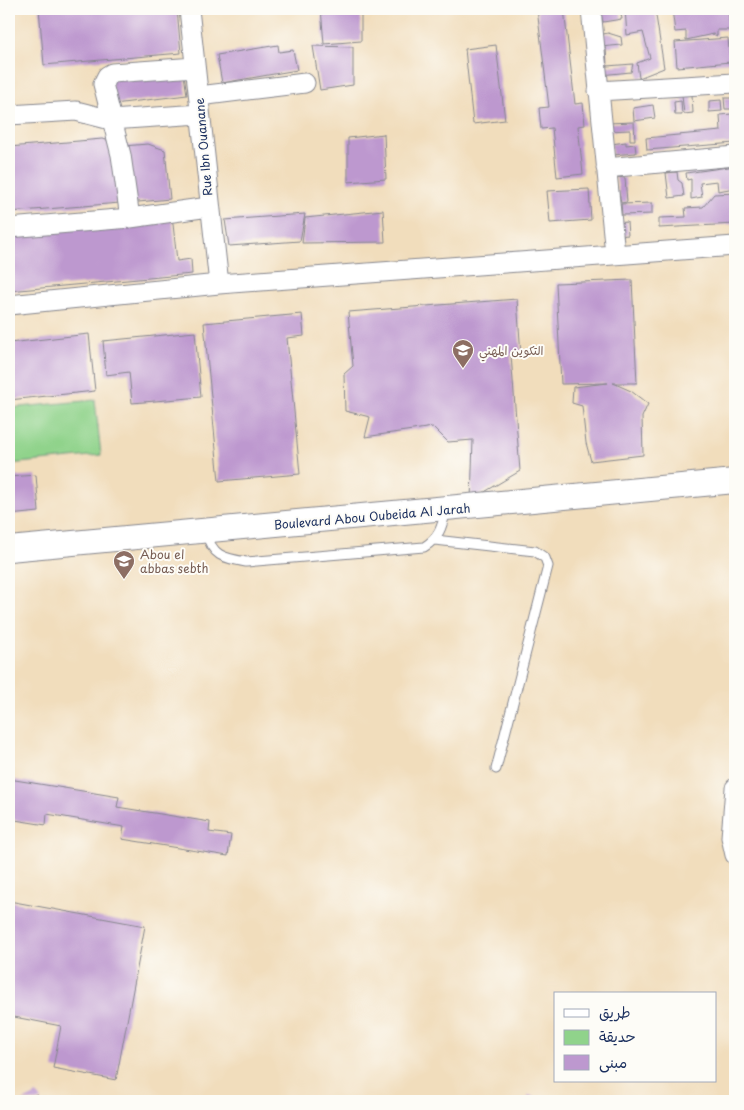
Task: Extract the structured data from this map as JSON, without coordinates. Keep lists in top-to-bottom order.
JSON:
{
  "streets": {
    "street": ["Rue Ibn Ouanane", "Boulevard Abou Oubeida Al Jarah"]
  },
  "places": {
    "school or university": ["التكوين المهني", "Abou el abbas sebth"]
  },
  "legend": ["طريق", "حديقة", "مبنى"]
}
